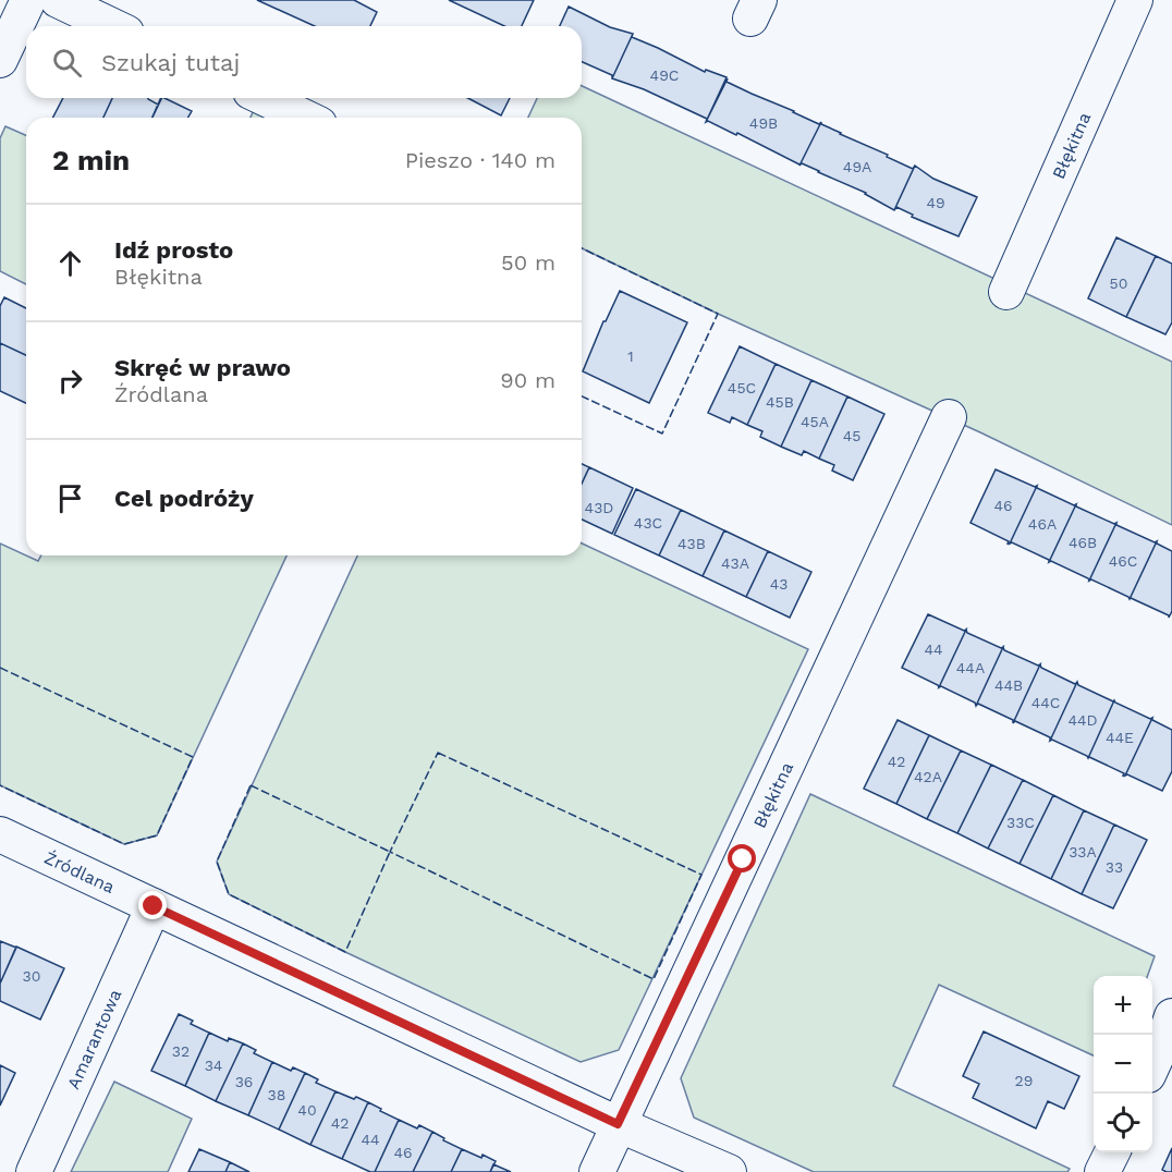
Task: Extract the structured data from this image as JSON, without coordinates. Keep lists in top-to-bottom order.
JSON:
{
  "streets": {
    "street": ["Błękitna", "Źródlana", "Amarantowa"]
  },
  "crossings": [
    ["Błękitna", "Źródlana"],
    ["Źródlana", "Amarantowa"]
  ],
  "house_numbers": [
    "49C",
    "49B",
    "49A",
    "49",
    "50",
    "1",
    "45C",
    "45B",
    "45A",
    "45",
    "46",
    "43D",
    "43C",
    "46A",
    "46B",
    "43B",
    "46C",
    "43A",
    "43",
    "44",
    "44A",
    "44B",
    "44C",
    "44D",
    "44E",
    "42",
    "42A",
    "33C",
    "33A",
    "33",
    "30",
    "32",
    "34",
    "29",
    "36",
    "38",
    "40",
    "42",
    "44",
    "46"
  ],
  "page": {
    "search": "Szukaj tutaj",
    "heading": ["2 min", "Pieszo · 140 m"],
    "list": [
      ["Idź prosto", "Błękitna", "50 m"],
      ["Skręć w prawo", "Źródlana", "90 m"],
      "Cel podróży"
    ],
    "map_buttons": ["+", "−"]
  }
}
